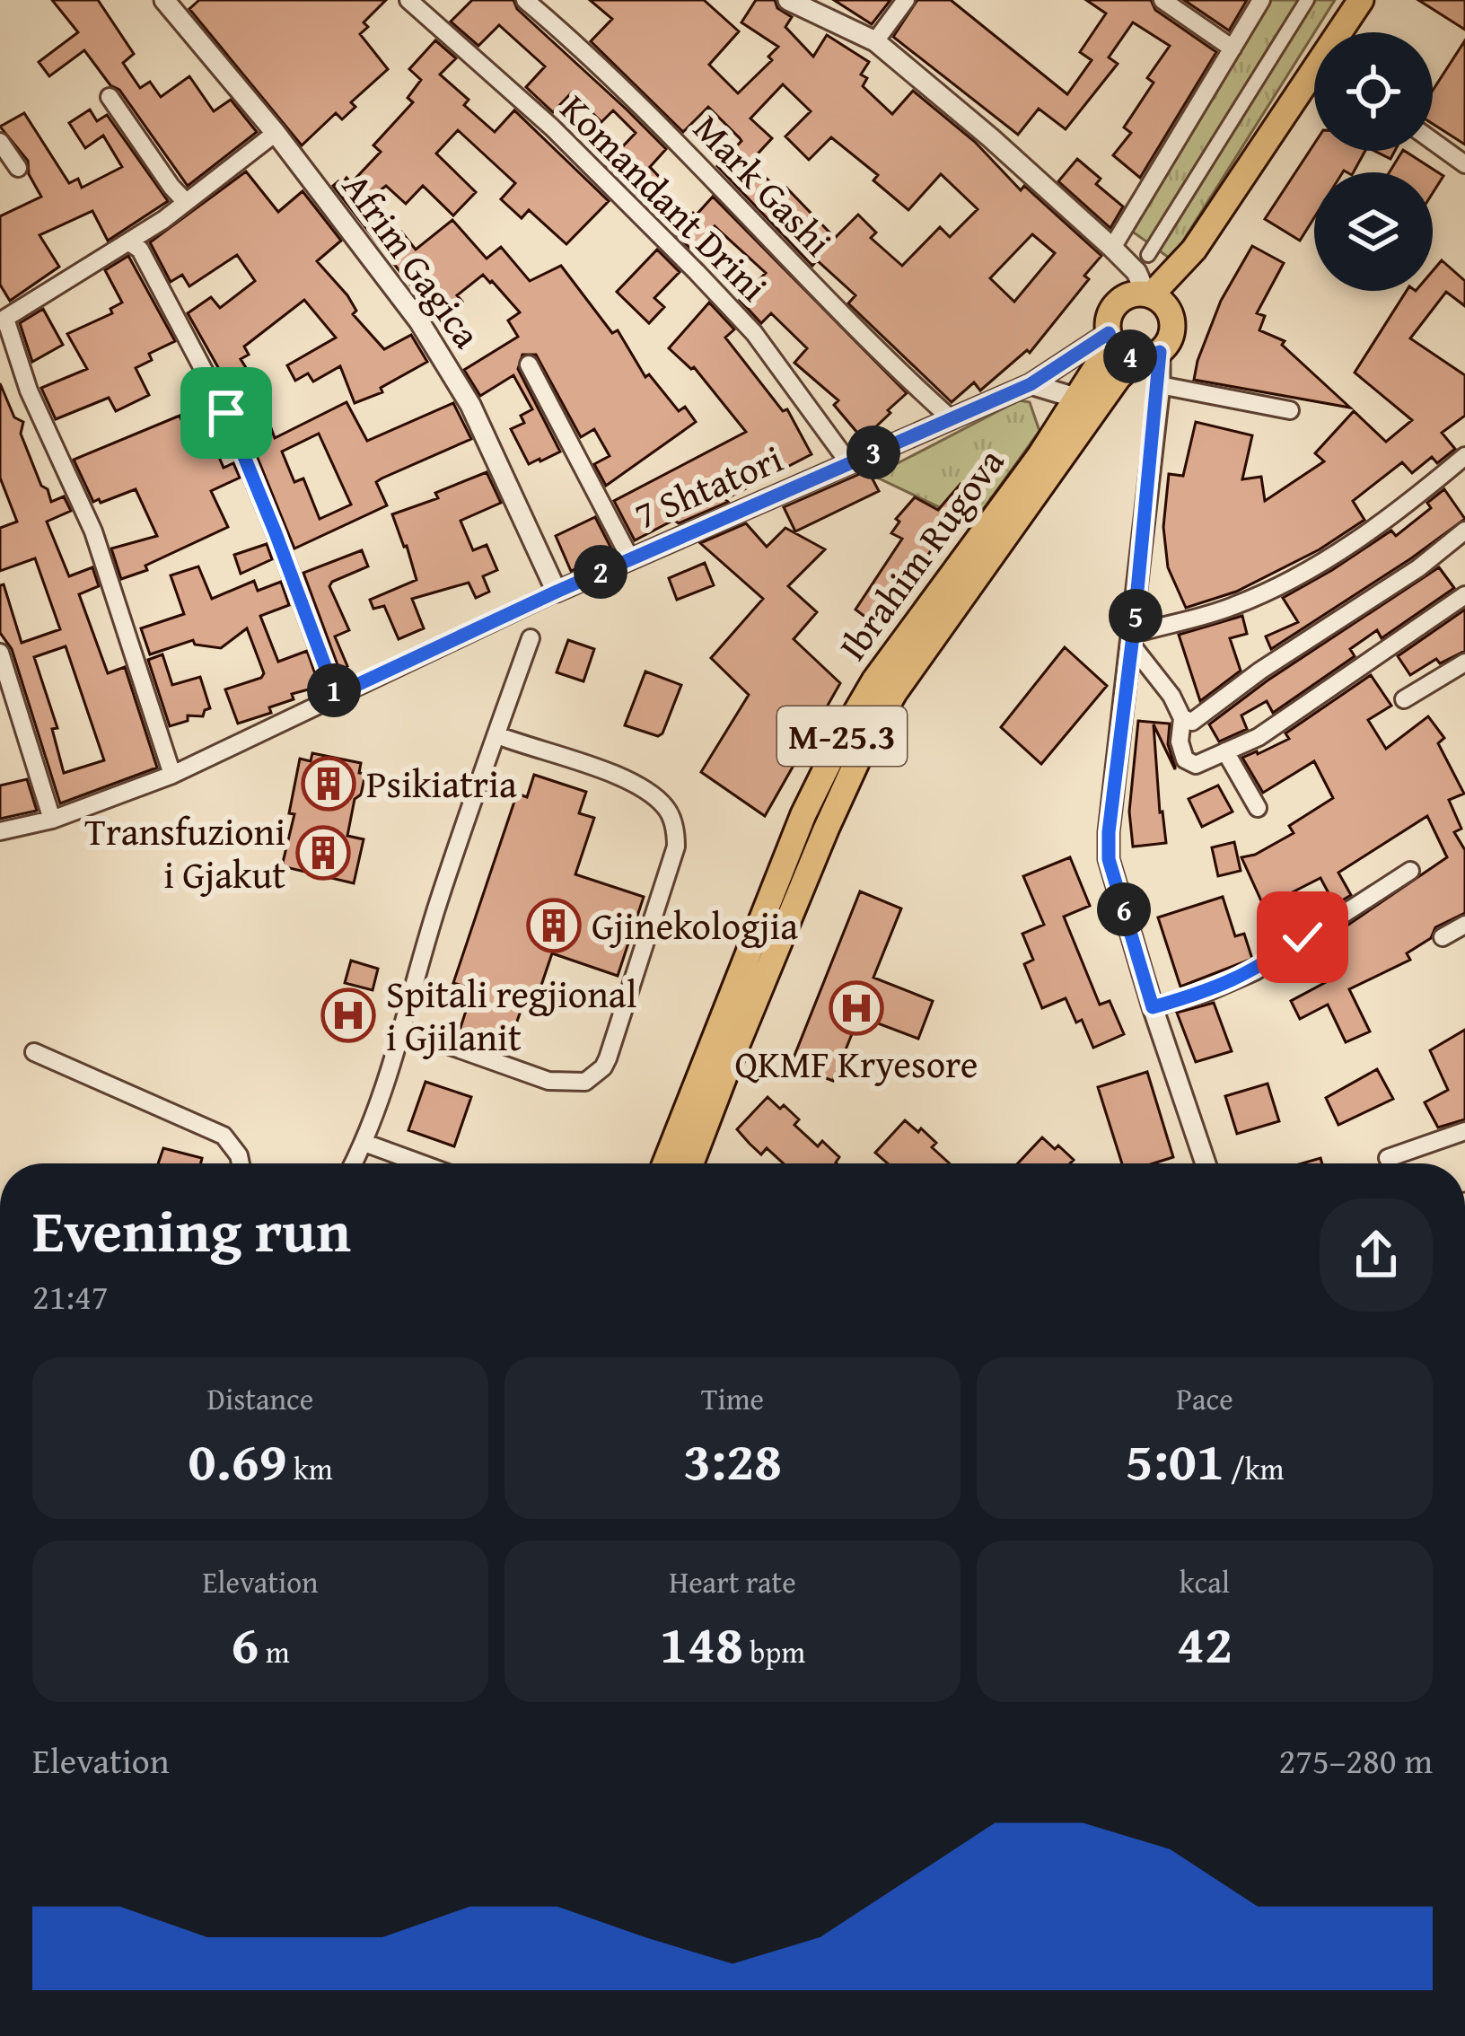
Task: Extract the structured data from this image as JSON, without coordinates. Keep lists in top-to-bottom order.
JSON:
{
  "streets": {
    "main road": ["Ibrahim Rugova", "M-25.3"],
    "street": [
      "Mark Gashi",
      "Komandant Drini",
      "Afrim Gagica",
      "7 Shtatori"
    ]
  },
  "crossings": [
    ["Mark Gashi", "7 Shtatori"],
    ["Komandant Drini", "7 Shtatori"],
    ["Afrim Gagica", "7 Shtatori"],
    ["7 Shtatori", "Ibrahim Rugova"]
  ],
  "places": {
    "building": ["Psikiatria", "Transfuzioni i Gjakut", "Gjinekologjia"],
    "hospital": ["QKMF Kryesore", "Spitali regjional i Gjilanit"]
  },
  "page": {
    "pins": [
      "4",
      "3",
      "2",
      "5",
      "1",
      "6"
    ],
    "heading": ["Evening run", "21:47"],
    "stats": [
      ["Distance", "0.69 km"],
      ["Time", "3:28"],
      ["Pace", "5:01 /km"],
      ["Elevation", "6 m"],
      ["Heart rate", "148 bpm"],
      ["kcal", "42"]
    ],
    "chart": ["Elevation", "275–280 m"]
  }
}
